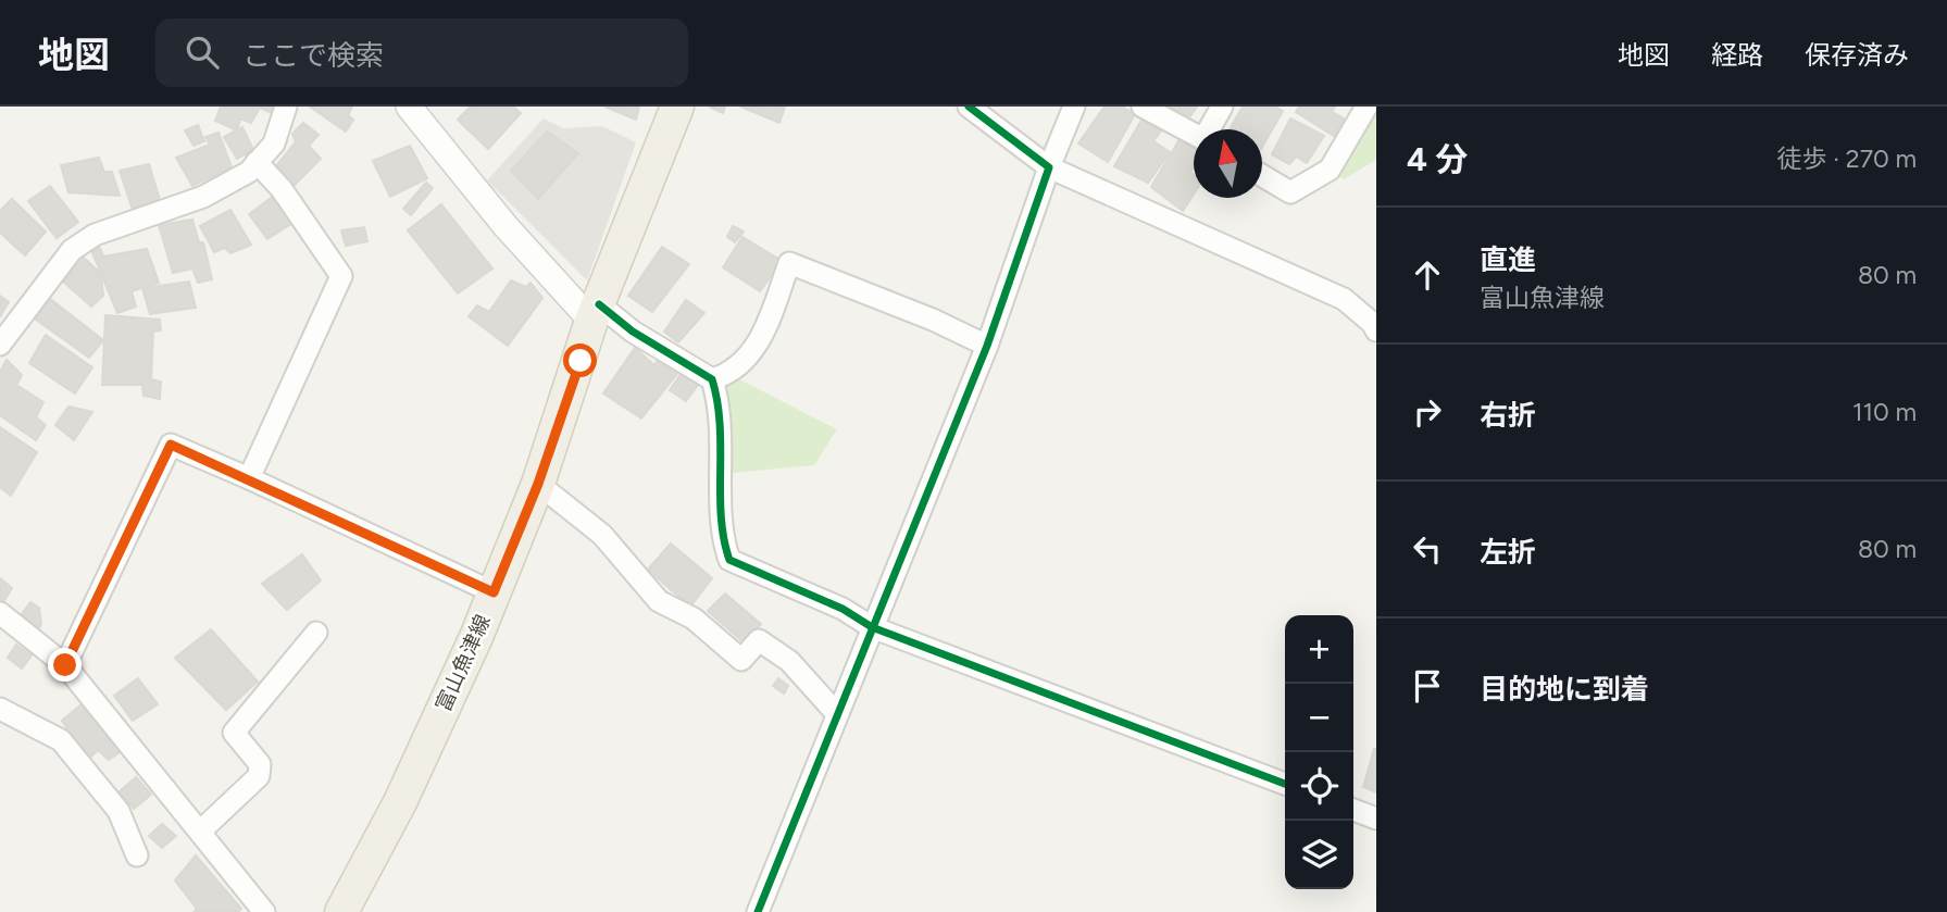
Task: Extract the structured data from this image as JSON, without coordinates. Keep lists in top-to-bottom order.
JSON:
{
  "streets": {
    "main road": ["富山魚津線"]
  },
  "north": "top",
  "page": {
    "header": "地図",
    "search": "ここで検索",
    "nav": ["地図", "経路", "保存済み"],
    "heading": ["4 分", "徒歩 · 270 m"],
    "list": [
      ["直進", "富山魚津線", "80 m"],
      ["右折", "110 m"],
      ["左折", "80 m"],
      "目的地に到着"
    ],
    "map_buttons": ["+", "−"]
  }
}
